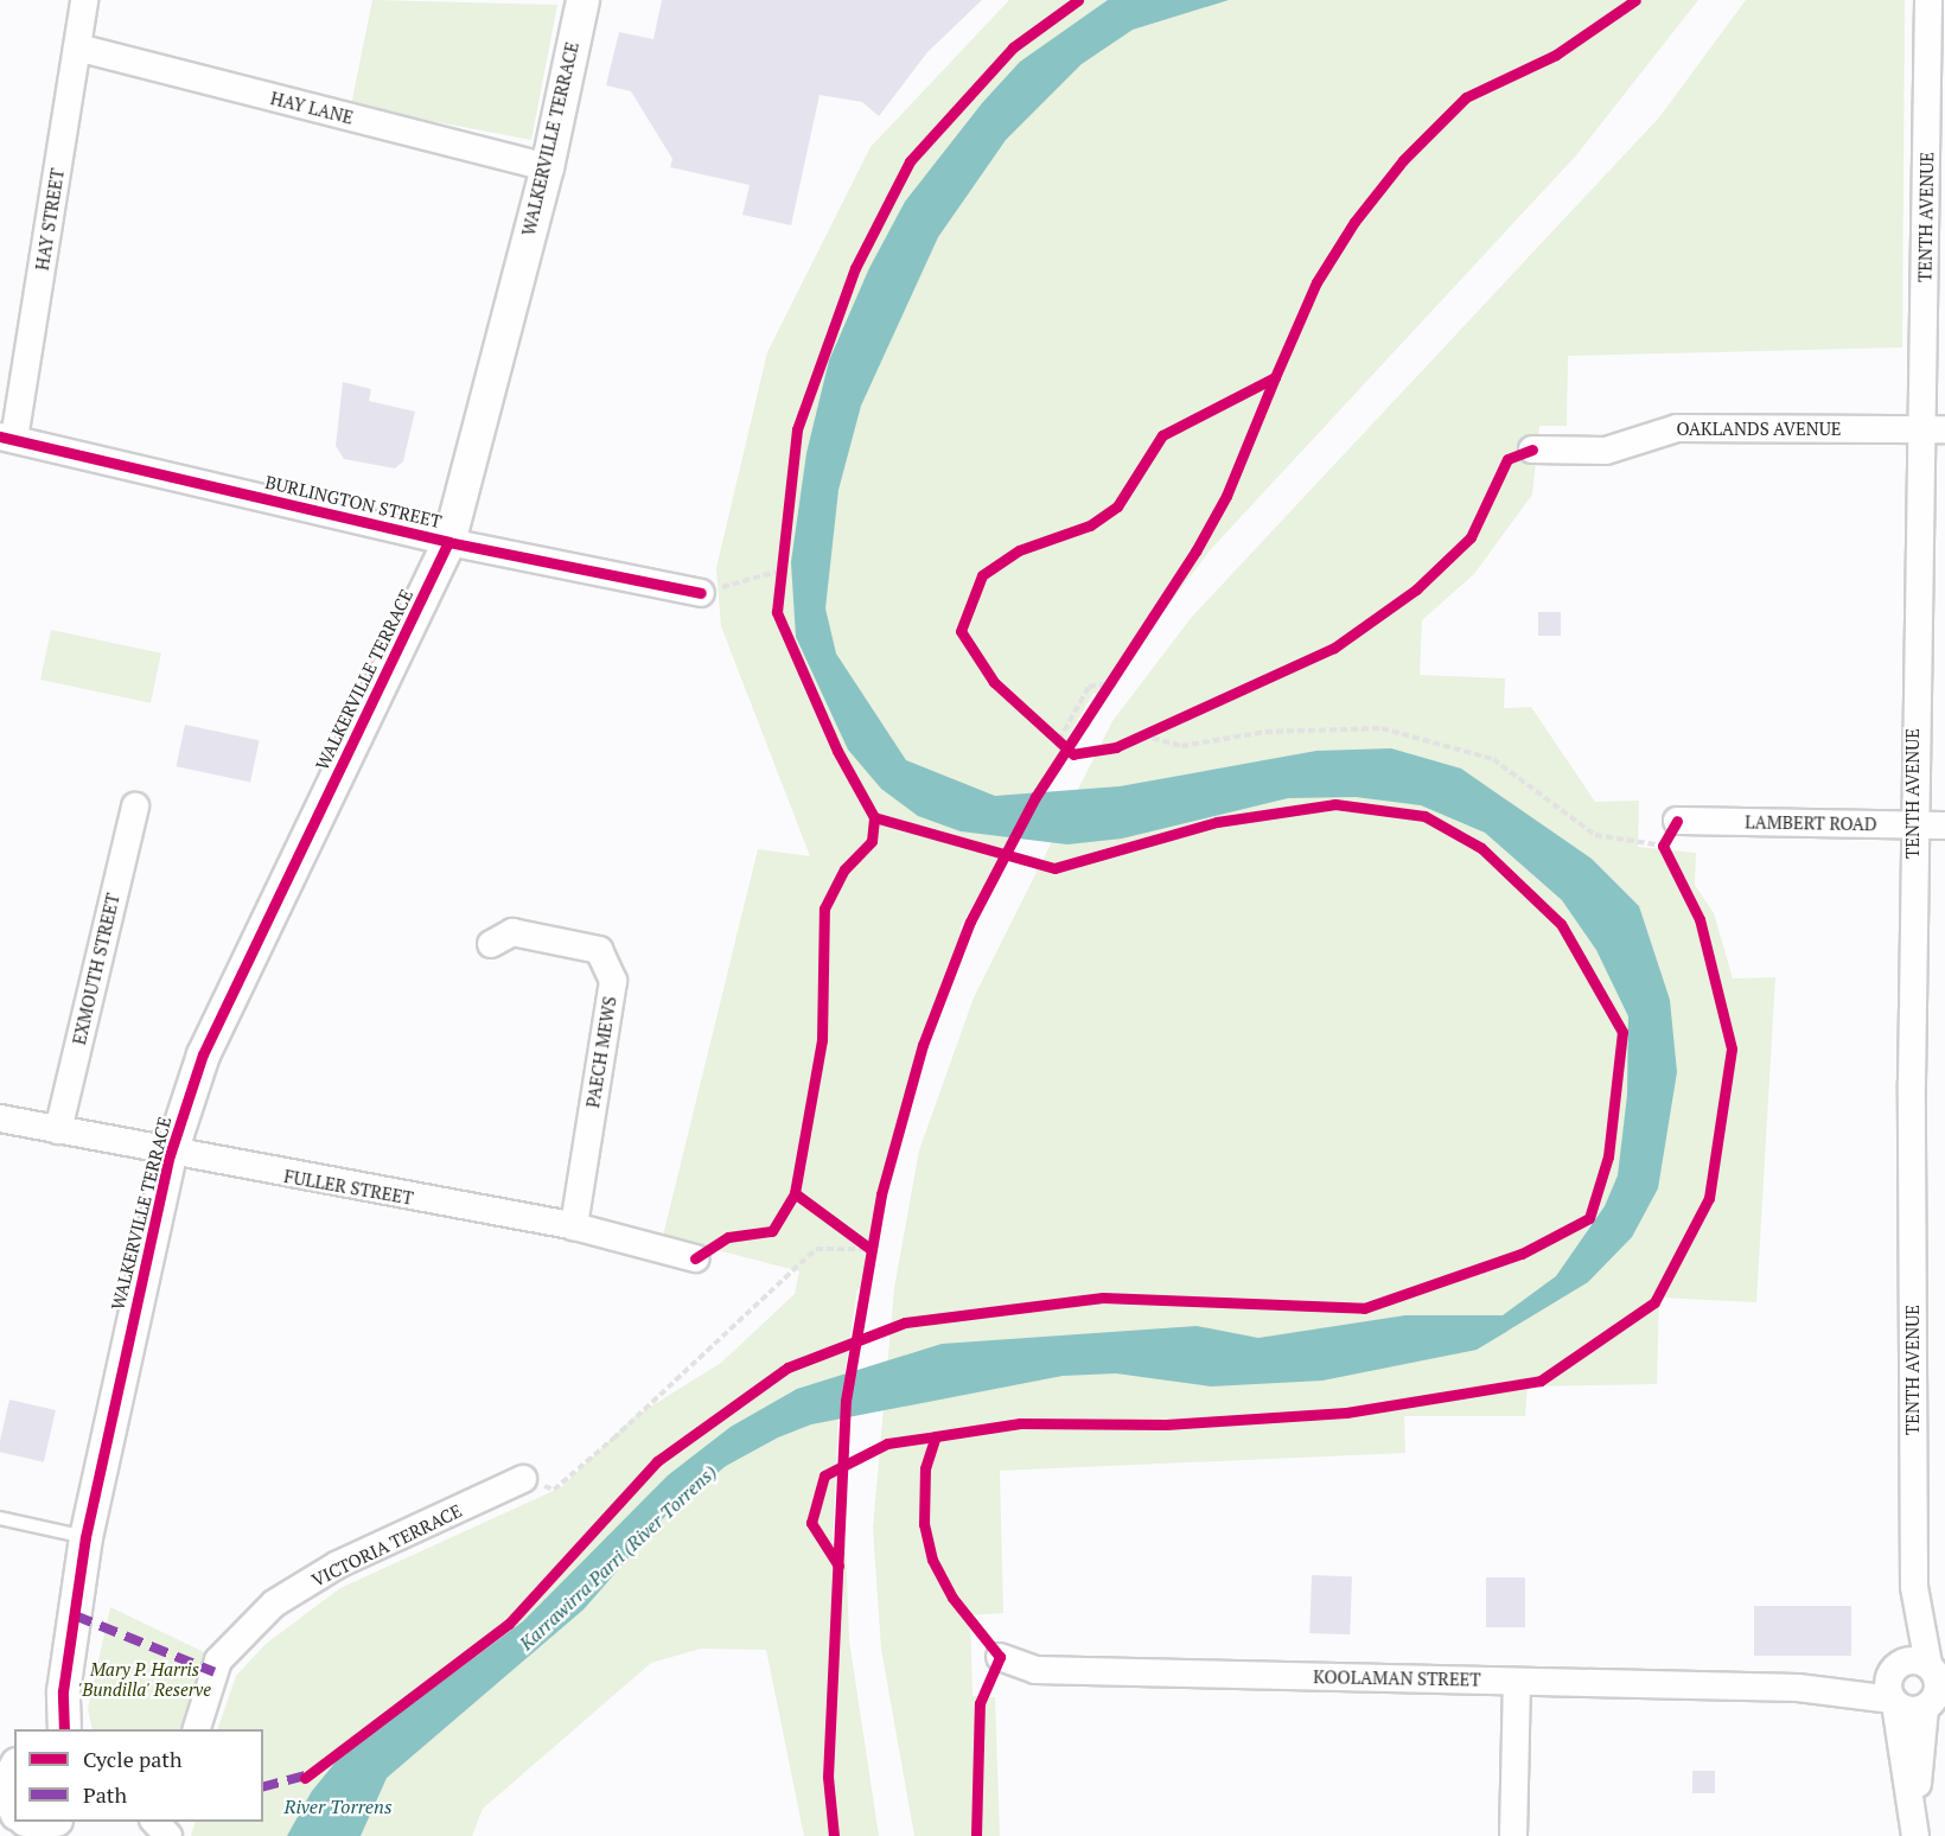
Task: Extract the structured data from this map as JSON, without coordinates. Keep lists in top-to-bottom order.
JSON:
{
  "streets": {
    "street": [
      "HAY LANE",
      "WALKERVILLE TERRACE",
      "TENTH AVENUE",
      "HAY STREET",
      "OAKLANDS AVENUE",
      "BURLINGTON STREET",
      "LAMBERT ROAD",
      "EXMOUTH STREET",
      "PAECH MEWS",
      "FULLER STREET",
      "VICTORIA TERRACE",
      "KOOLAMAN STREET"
    ]
  },
  "crossings": [
    ["HAY LANE", "WALKERVILLE TERRACE"],
    ["HAY LANE", "HAY STREET"],
    ["WALKERVILLE TERRACE", "BURLINGTON STREET"],
    ["WALKERVILLE TERRACE", "FULLER STREET"],
    ["TENTH AVENUE", "OAKLANDS AVENUE"],
    ["TENTH AVENUE", "LAMBERT ROAD"],
    ["TENTH AVENUE", "KOOLAMAN STREET"],
    ["HAY STREET", "BURLINGTON STREET"],
    ["EXMOUTH STREET", "FULLER STREET"],
    ["PAECH MEWS", "FULLER STREET"]
  ],
  "water": ["Karrawirra Parri (River Torrens)", "River Torrens"],
  "parks": ["Mary P. Harris 'Bundilla' Reserve"],
  "legend": ["Cycle path", "Path"]
}
